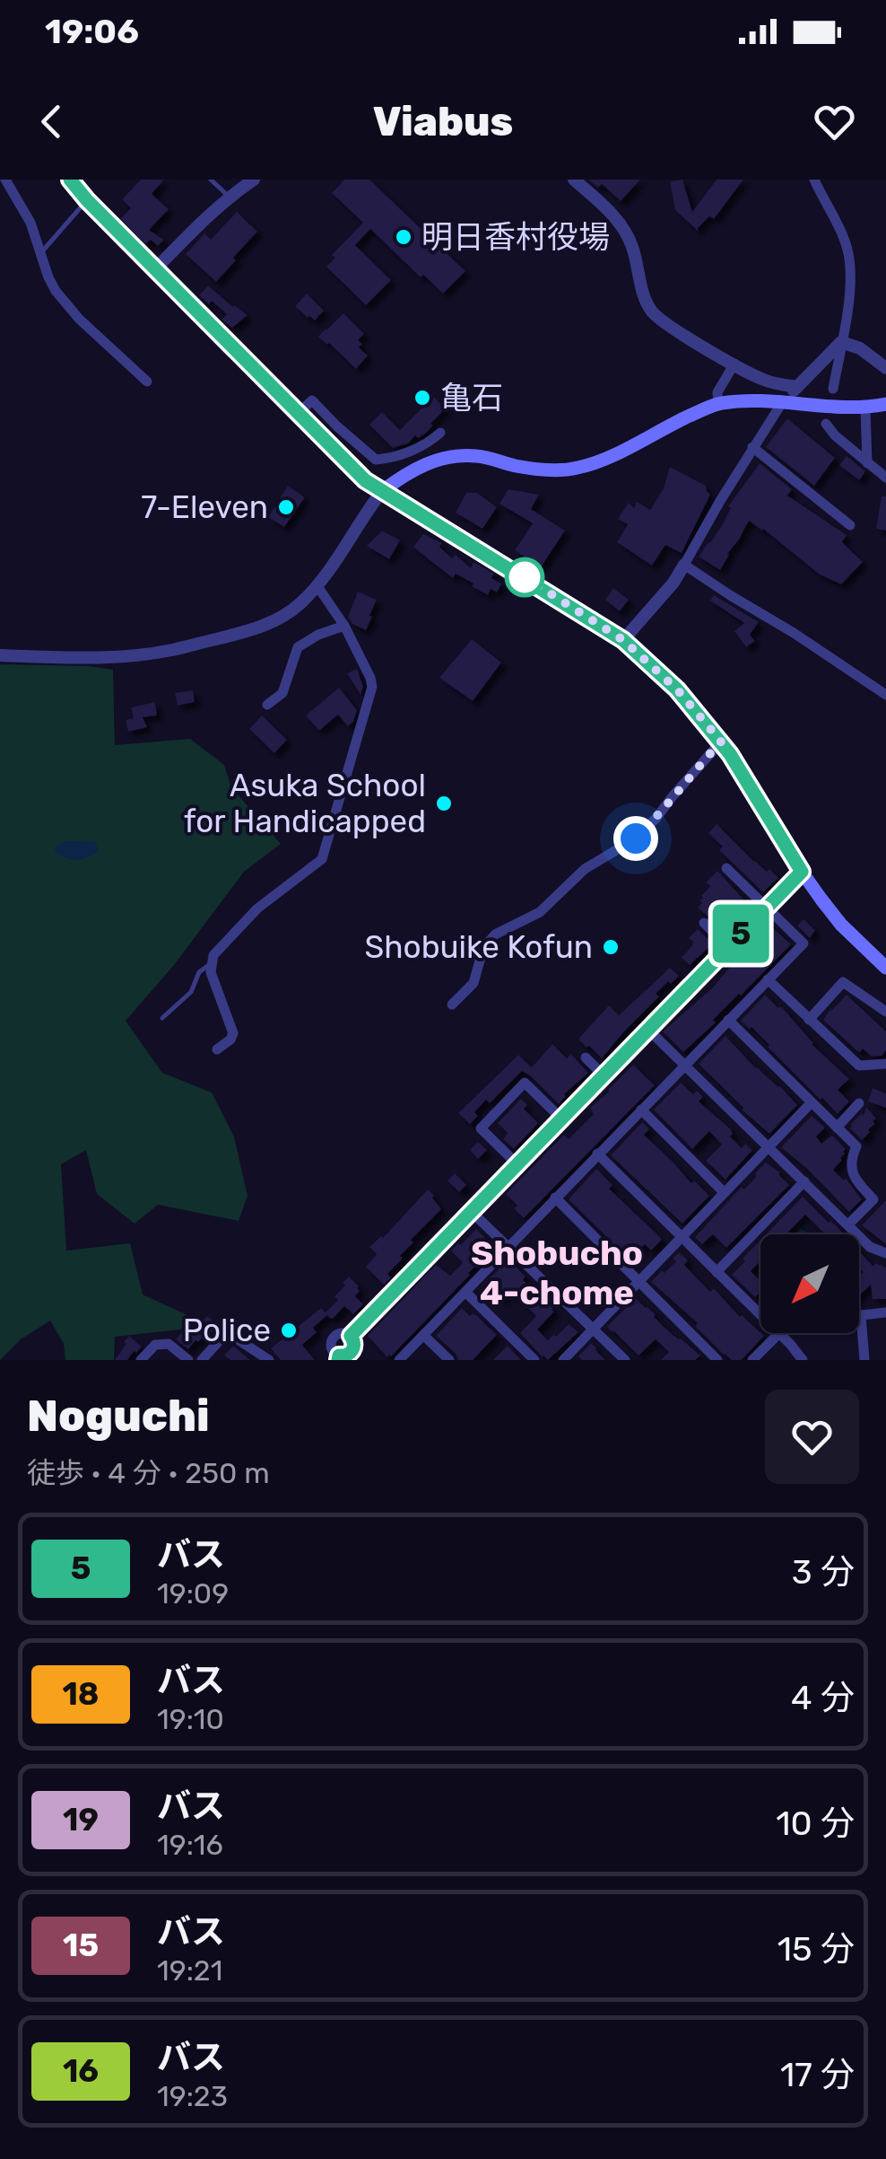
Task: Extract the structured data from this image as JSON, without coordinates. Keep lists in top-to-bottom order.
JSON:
{
  "districts": ["Shobucho 4-chome"],
  "places": [
    "明日香村役場",
    "亀石",
    "7-Eleven",
    "Asuka School for Handicapped",
    "Shobuike Kofun",
    "Police"
  ],
  "lines": ["bus line 5"],
  "north": "bottom left",
  "page": {
    "status": "19:06",
    "header": "Viabus",
    "on_map": "5",
    "heading": ["Noguchi", "徒歩 · 4 分 · 250 m"],
    "list": [
      {
        "mark": "5",
        "name": "バス",
        "note": "19:09",
        "value": "3 分"
      },
      {
        "mark": "18",
        "name": "バス",
        "note": "19:10",
        "value": "4 分"
      },
      {
        "mark": "19",
        "name": "バス",
        "note": "19:16",
        "value": "10 分"
      },
      {
        "mark": "15",
        "name": "バス",
        "note": "19:21",
        "value": "15 分"
      },
      {
        "mark": "16",
        "name": "バス",
        "note": "19:23",
        "value": "17 分"
      }
    ]
  }
}
